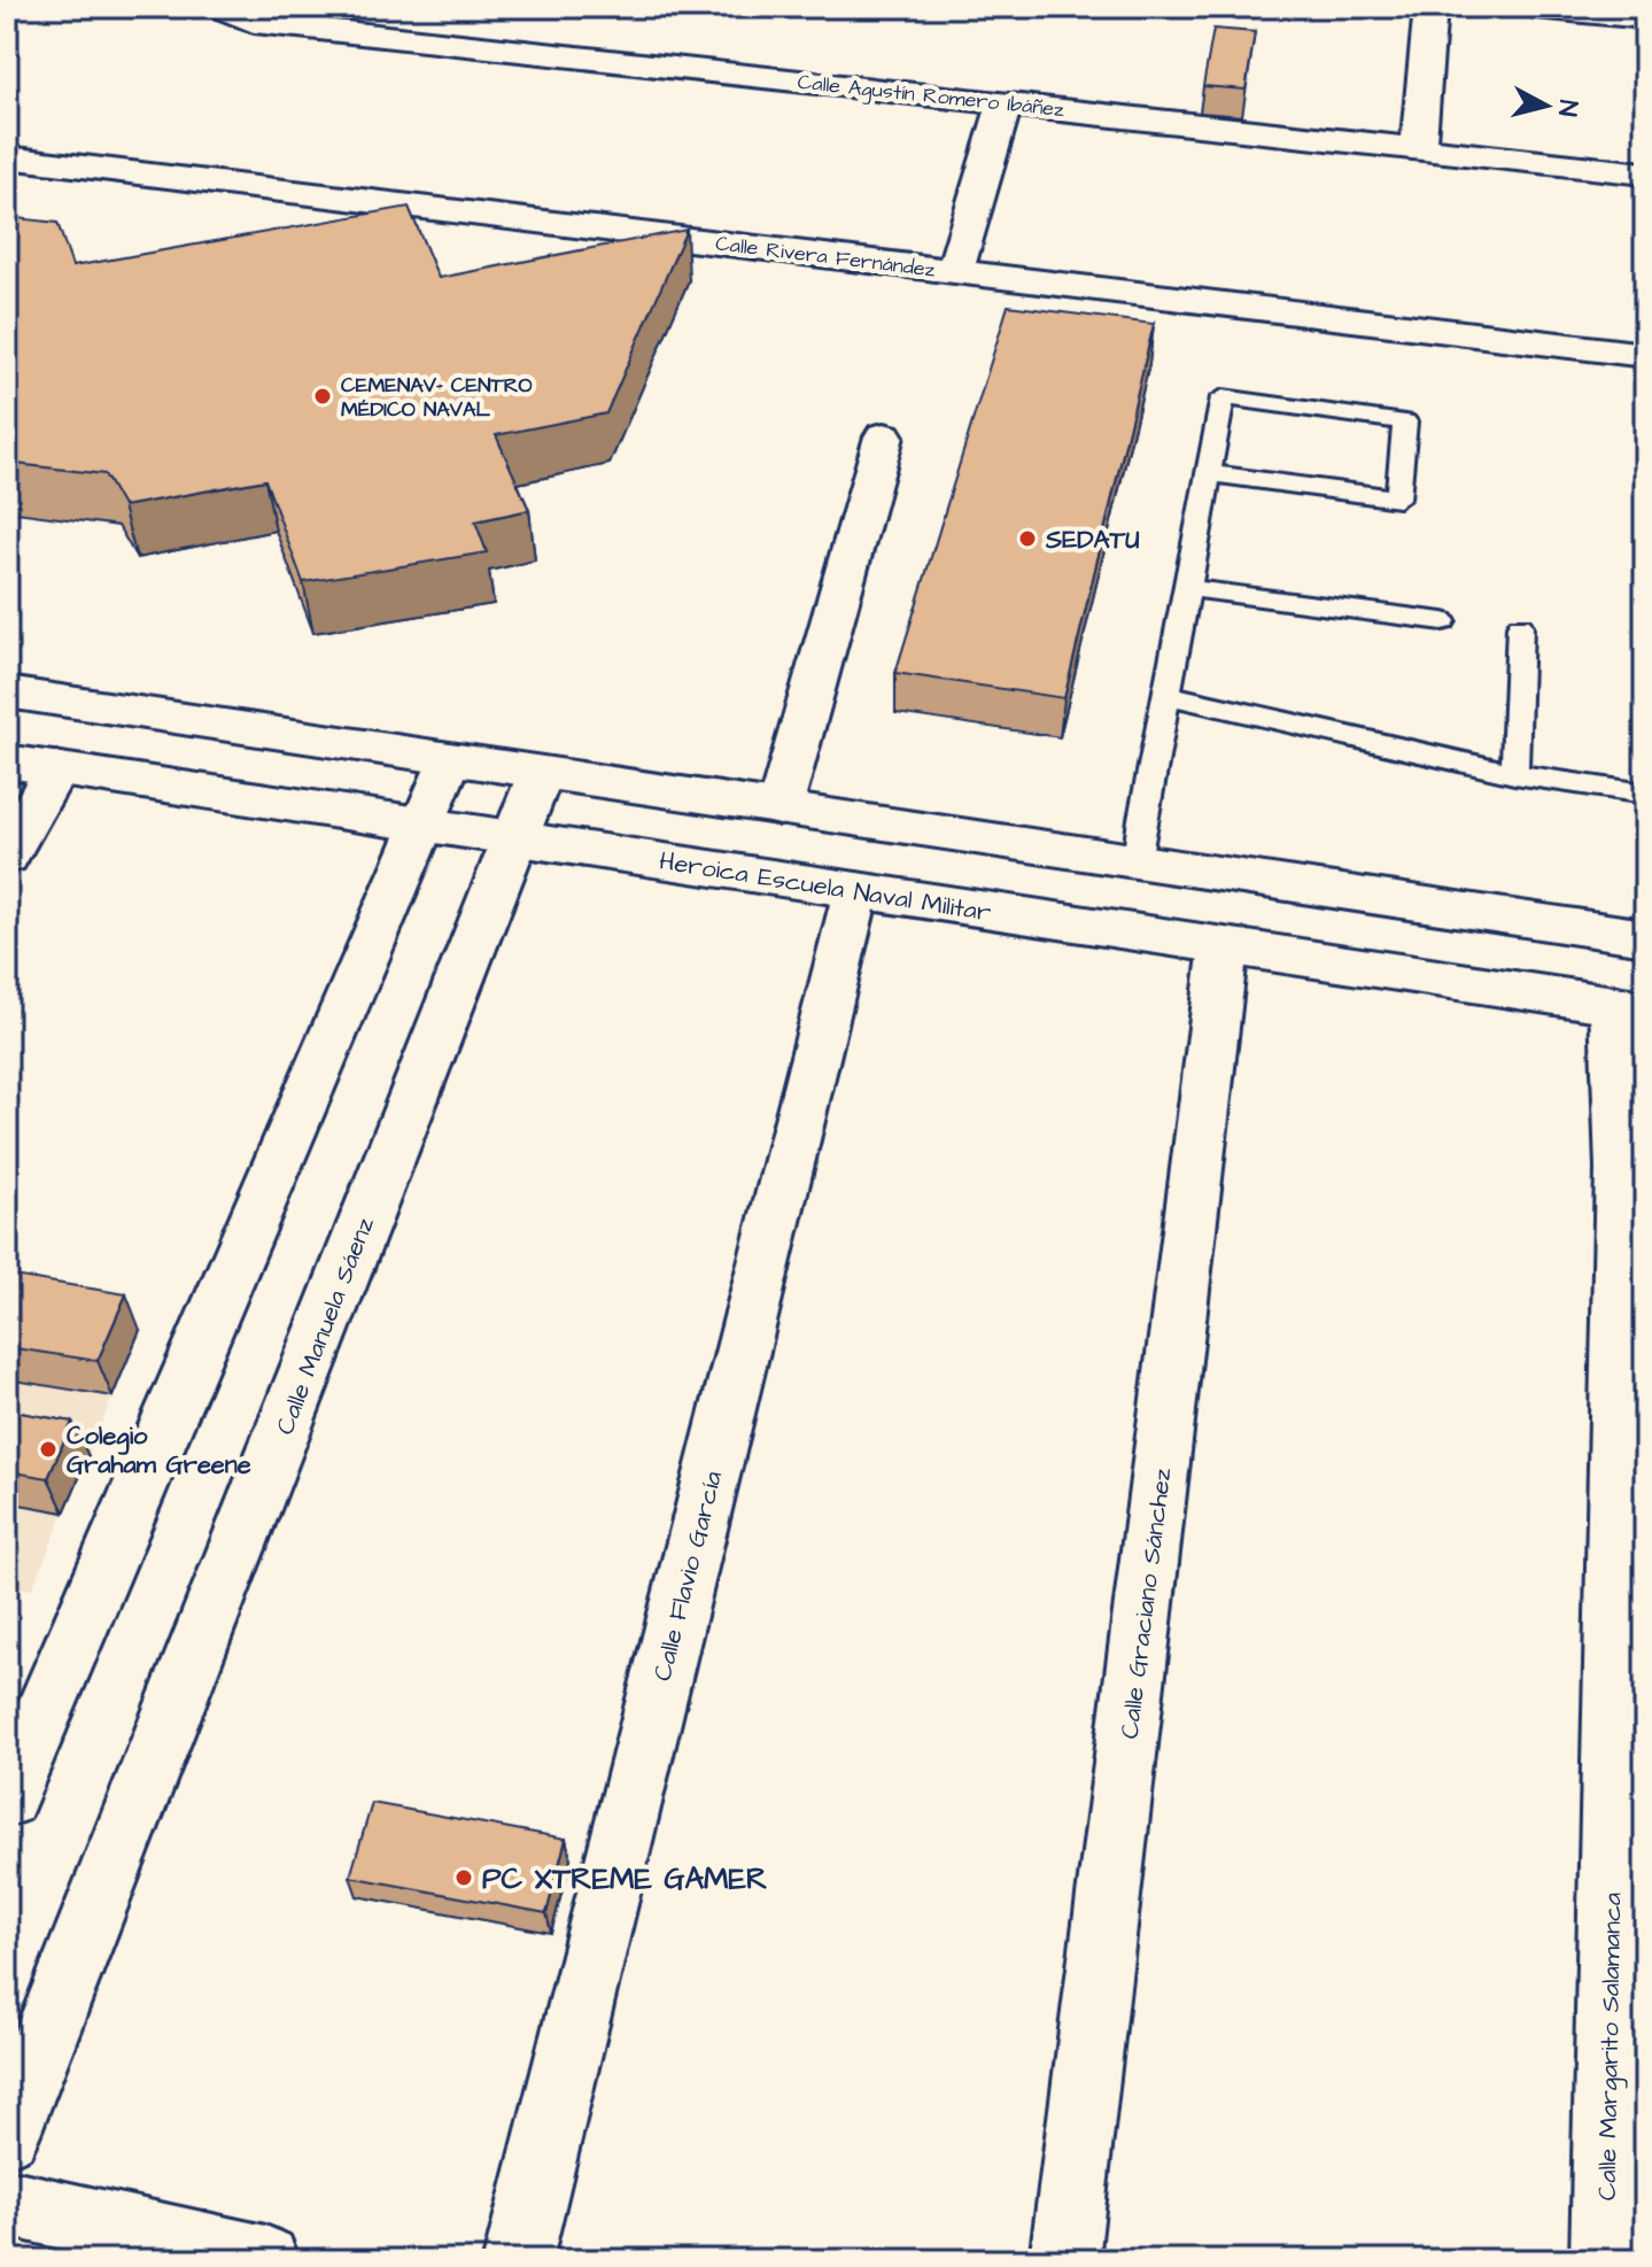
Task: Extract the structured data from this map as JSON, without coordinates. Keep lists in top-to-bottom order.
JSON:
{
  "streets": {
    "street": [
      "Calle Agustín Romero Ibáñez",
      "Calle Rivera Fernández",
      "Heroica Escuela Naval Militar",
      "Calle Manuela Sáenz",
      "Calle Flavio García",
      "Calle Graciano Sánchez",
      "Calle Margarito Salamanca"
    ]
  },
  "crossings": [
    ["Heroica Escuela Naval Militar", "Calle Manuela Sáenz"],
    ["Heroica Escuela Naval Militar", "Calle Flavio García"],
    ["Heroica Escuela Naval Militar", "Calle Graciano Sánchez"],
    ["Heroica Escuela Naval Militar", "Calle Margarito Salamanca"]
  ],
  "places": [
    "CEMENAV- CENTRO MÉDICO NAVAL",
    "SEDATU",
    "Colegio Graham Greene",
    "PC XTREME GAMER"
  ],
  "north": "right"
}
